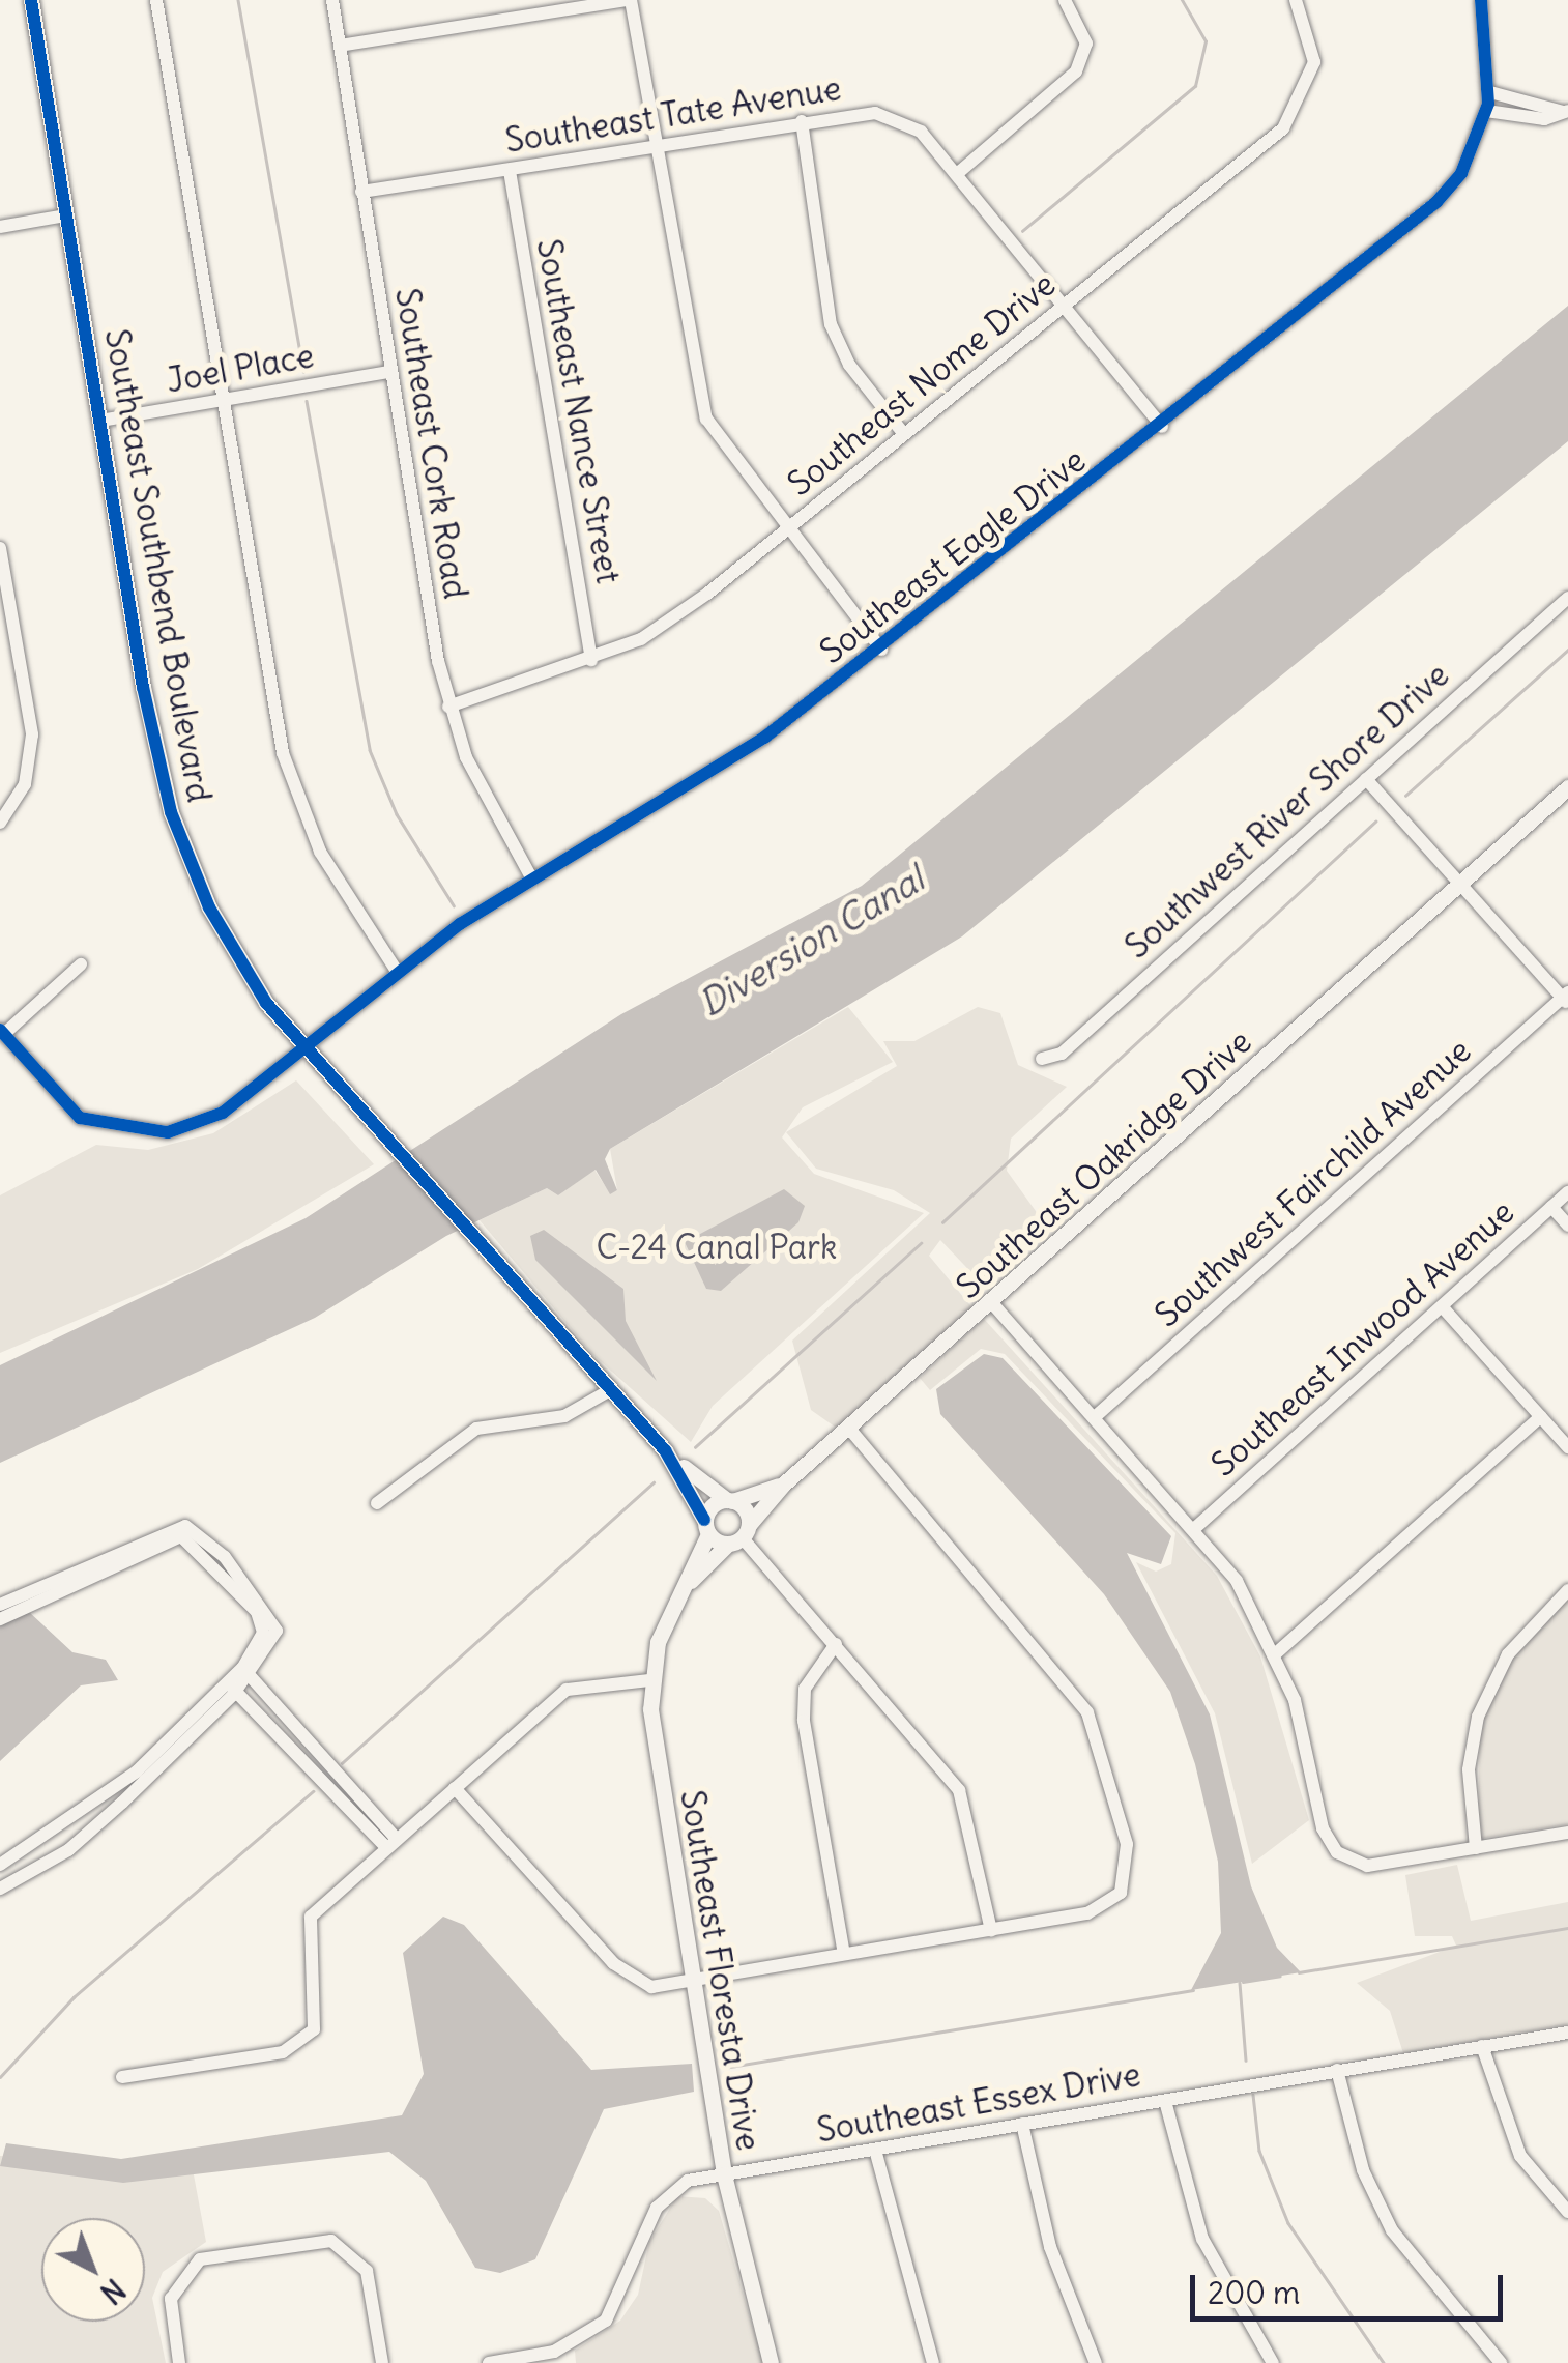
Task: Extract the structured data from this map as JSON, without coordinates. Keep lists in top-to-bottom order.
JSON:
{
  "streets": {
    "street": [
      "Southeast Tate Avenue",
      "Joel Place",
      "Southeast Nome Drive",
      "Southeast Nance Street",
      "Southeast Cork Road",
      "Southeast Eagle Drive",
      "Southeast Southbend Boulevard",
      "Southwest River Shore Drive",
      "Southeast Oakridge Drive",
      "Southwest Fairchild Avenue",
      "Southeast Inwood Avenue",
      "Southeast Floresta Drive",
      "Southeast Essex Drive"
    ]
  },
  "crossings": [
    ["Southeast Tate Avenue", "Southeast Nome Drive"],
    ["Southeast Tate Avenue", "Southeast Nance Street"],
    ["Southeast Tate Avenue", "Southeast Cork Road"],
    ["Southeast Tate Avenue", "Southeast Eagle Drive"],
    ["Joel Place", "Southeast Cork Road"],
    ["Joel Place", "Southeast Southbend Boulevard"],
    ["Southeast Nome Drive", "Southeast Nance Street"],
    ["Southeast Nome Drive", "Southeast Cork Road"],
    ["Southeast Cork Road", "Southeast Eagle Drive"],
    ["Southeast Eagle Drive", "Southeast Southbend Boulevard"],
    ["Southeast Southbend Boulevard", "Southeast Oakridge Drive"],
    ["Southeast Southbend Boulevard", "Southeast Floresta Drive"],
    ["Southeast Oakridge Drive", "Southeast Floresta Drive"],
    ["Southeast Floresta Drive", "Southeast Essex Drive"]
  ],
  "water": ["Diversion Canal"],
  "parks": ["C-24 Canal Park"],
  "scale_bar": "200 m",
  "north": "bottom right"
}
